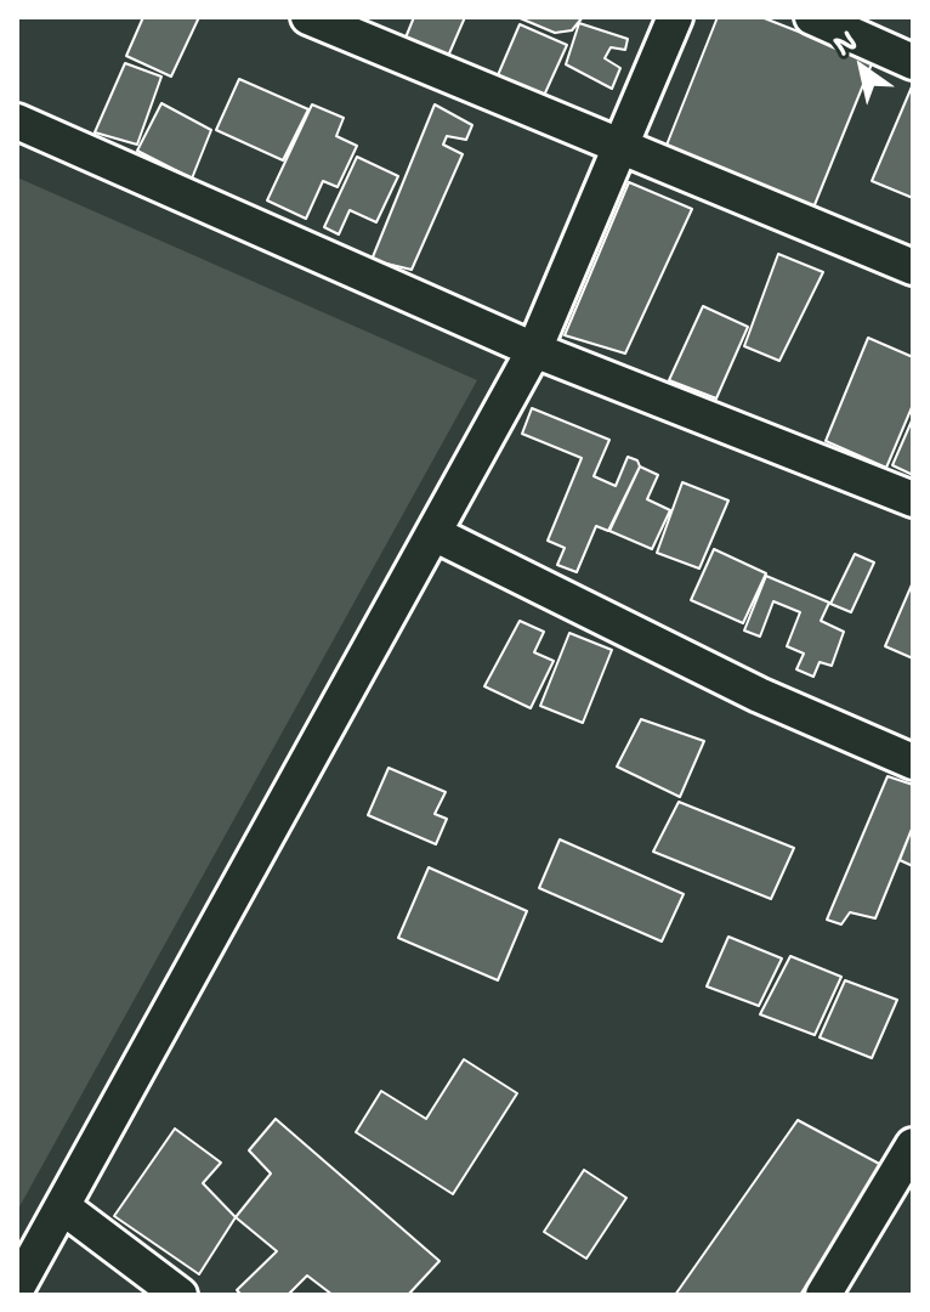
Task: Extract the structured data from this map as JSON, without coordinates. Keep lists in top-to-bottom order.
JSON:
{
  "north": "top left"
}
